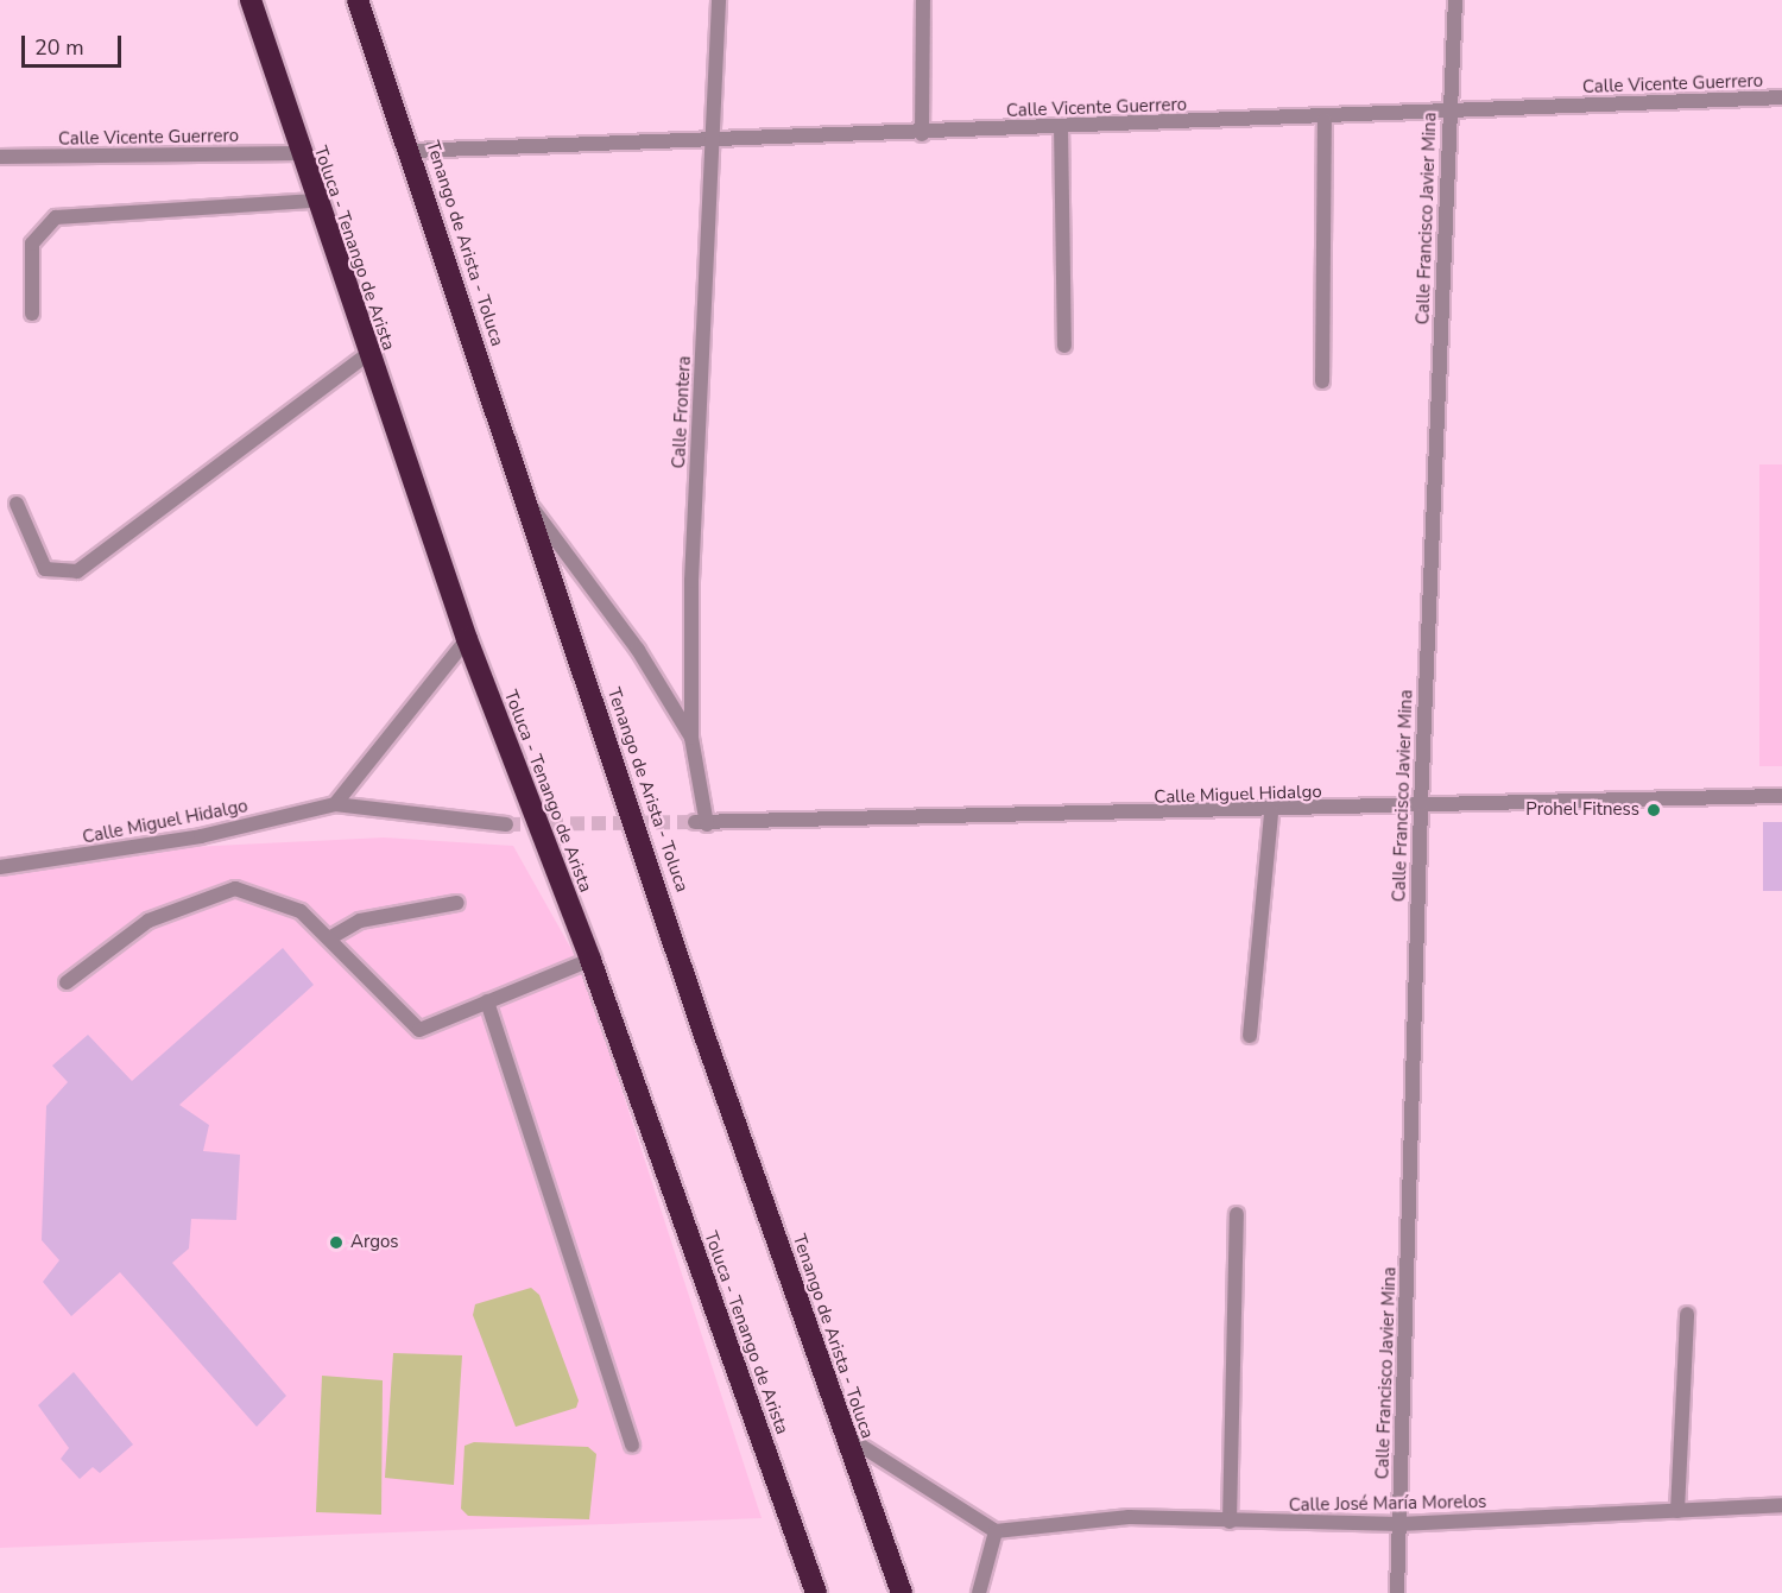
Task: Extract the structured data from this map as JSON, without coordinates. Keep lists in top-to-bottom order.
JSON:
{
  "streets": {
    "highway": ["Tenango de Arista - Toluca", "Toluca - Tenango de Arista"],
    "street": [
      "Calle Vicente Guerrero",
      "Calle Francisco Javier Mina",
      "Calle Frontera",
      "Calle Miguel Hidalgo",
      "Calle José María Morelos"
    ]
  },
  "crossings": [
    ["Calle Vicente Guerrero", "Calle Francisco Javier Mina"],
    ["Calle Vicente Guerrero", "Tenango de Arista - Toluca"],
    ["Calle Vicente Guerrero", "Toluca - Tenango de Arista"],
    ["Calle Vicente Guerrero", "Calle Frontera"],
    ["Calle Francisco Javier Mina", "Calle Miguel Hidalgo"],
    ["Calle Francisco Javier Mina", "Calle José María Morelos"],
    ["Calle Frontera", "Calle Miguel Hidalgo"]
  ],
  "places": ["Prohel Fitness", "Argos"],
  "scale_bar": "20 m"
}
